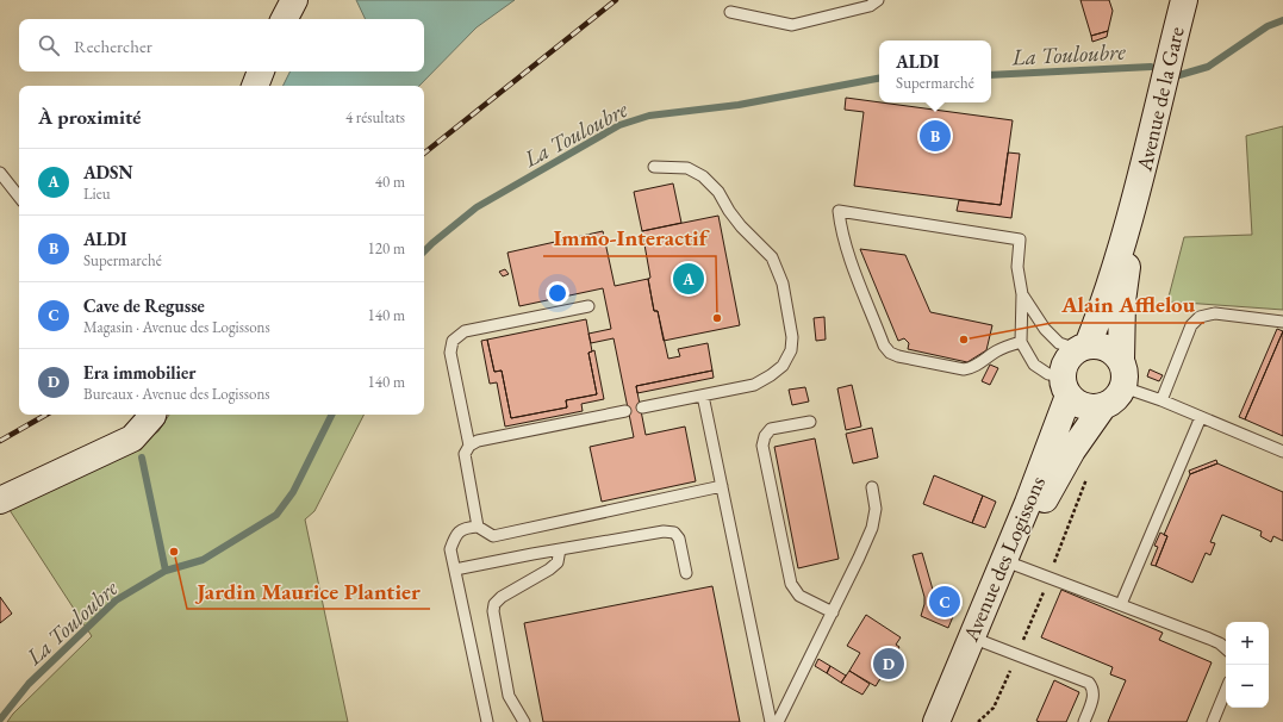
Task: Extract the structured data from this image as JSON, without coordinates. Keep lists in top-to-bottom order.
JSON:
{
  "streets": {
    "main road": ["Avenue de la Gare", "Avenue des Logissons"]
  },
  "crossings": [
    ["Avenue de la Gare", "Avenue des Logissons"]
  ],
  "water": ["La Touloubre"],
  "places": ["Immo-Interactif", "Alain Afflelou", "Jardin Maurice Plantier"],
  "page": {
    "search": "Rechercher",
    "popup": ["ALDI", "Supermarché"],
    "heading": ["À proximité", "4 résultats"],
    "pins": [
      "B",
      "A",
      "C",
      "D"
    ],
    "list": [
      {
        "mark": "A",
        "name": "ADSN",
        "note": "Lieu",
        "value": "40 m"
      },
      {
        "mark": "B",
        "name": "ALDI",
        "note": "Supermarché",
        "value": "120 m"
      },
      {
        "mark": "C",
        "name": "Cave de Regusse",
        "note": "Magasin · Avenue des Logissons",
        "value": "140 m"
      },
      {
        "mark": "D",
        "name": "Era immobilier",
        "note": "Bureaux · Avenue des Logissons",
        "value": "140 m"
      }
    ],
    "map_buttons": ["+", "−"]
  }
}
